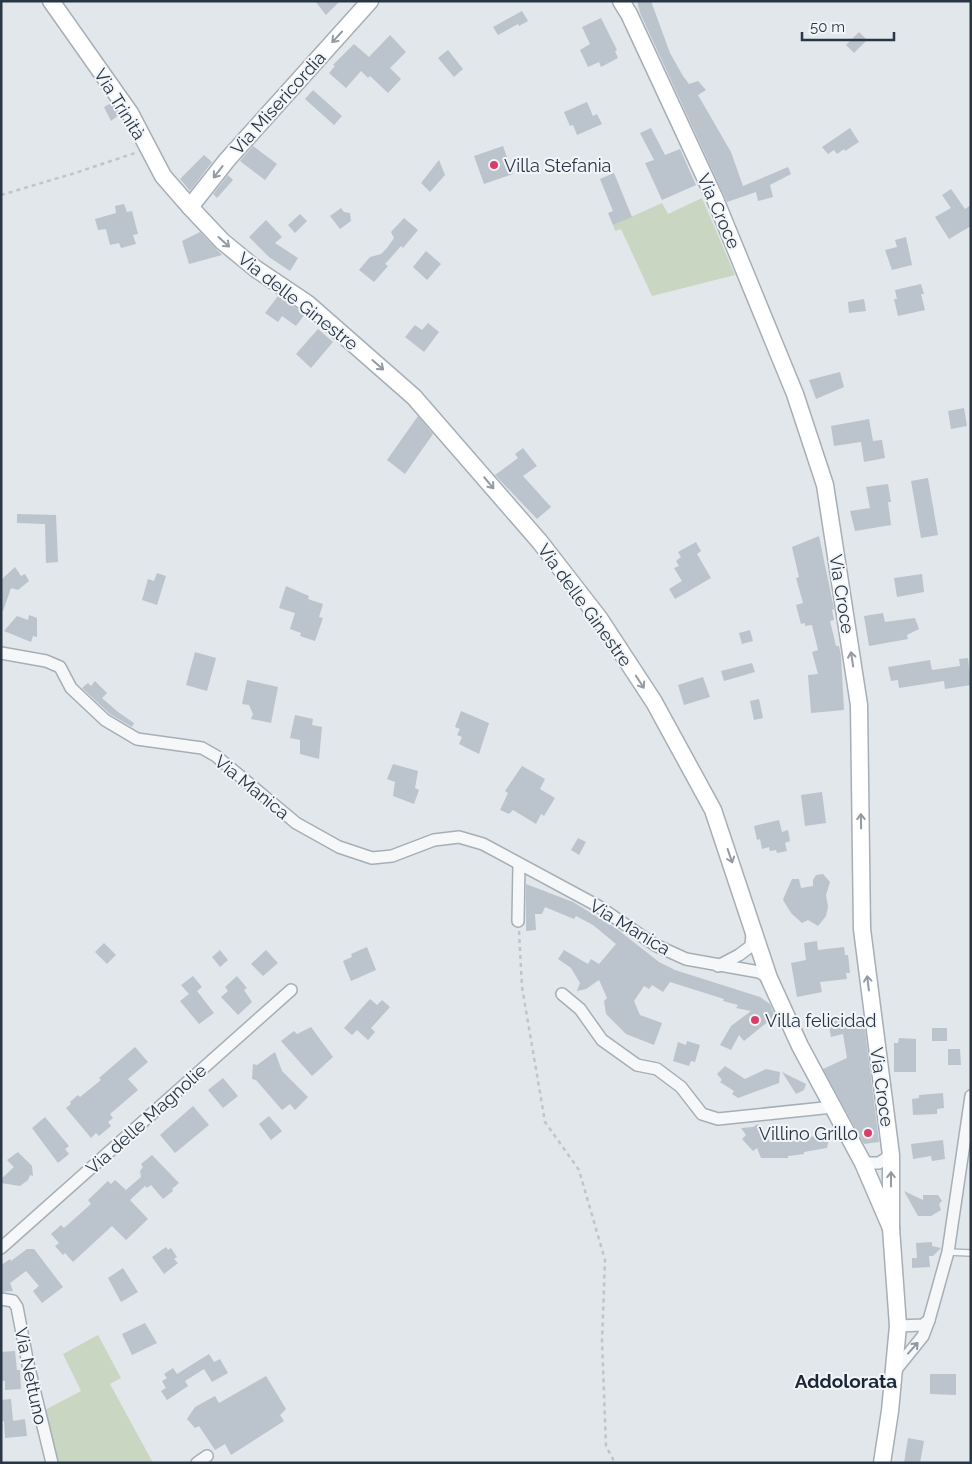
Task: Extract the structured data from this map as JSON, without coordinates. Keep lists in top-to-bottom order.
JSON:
{
  "streets": {
    "street": [
      "Via Misericordia",
      "Via Trinità",
      "Via Croce",
      "Via delle Ginestre",
      "Via Manica",
      "Via delle Magnolie",
      "Via Nettuno"
    ]
  },
  "crossings": [
    ["Via Misericordia", "Via Trinità"],
    ["Via Misericordia", "Via delle Ginestre"],
    ["Via Trinità", "Via delle Ginestre"],
    ["Via Croce", "Via delle Ginestre"],
    ["Via delle Ginestre", "Via Manica"]
  ],
  "one_way": ["Via Misericordia", "Via Croce", "Via delle Ginestre"],
  "districts": ["Addolorata"],
  "places": ["Villa Stefania", "Villa felicidad", "Villino Grillo"],
  "scale_bar": "50 m"
}
